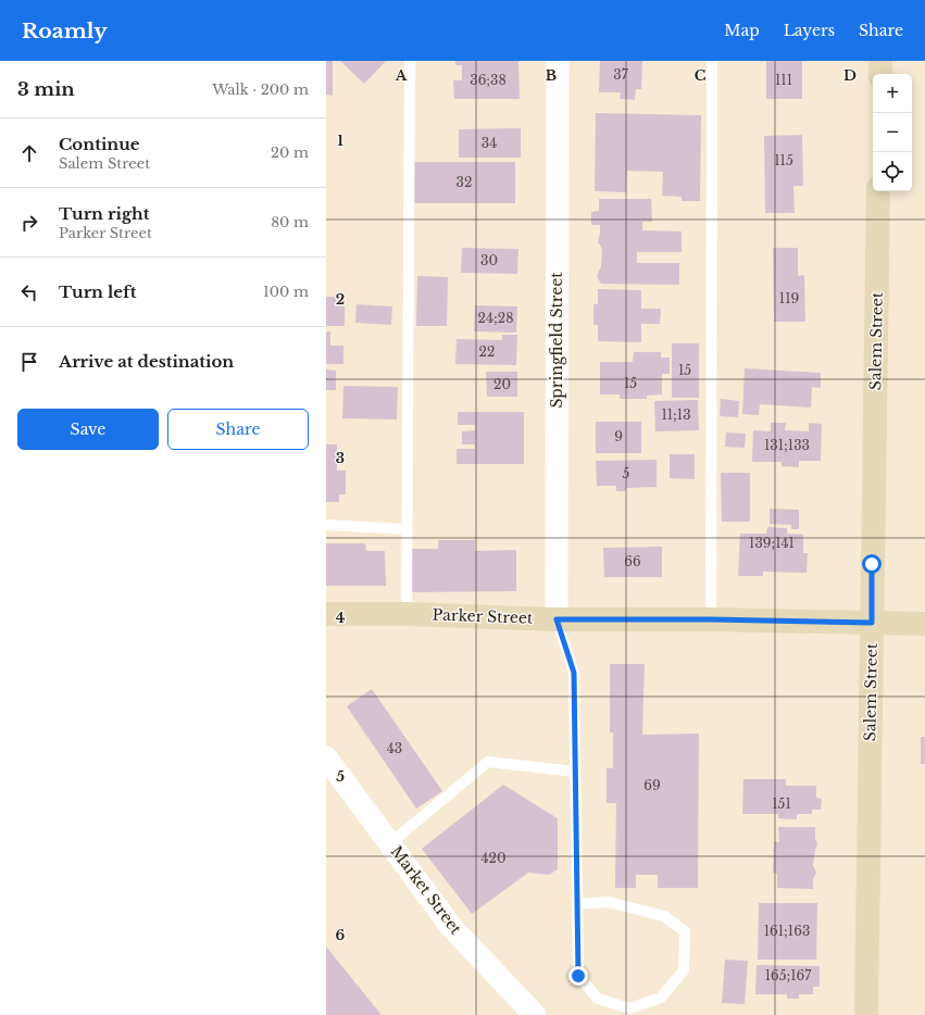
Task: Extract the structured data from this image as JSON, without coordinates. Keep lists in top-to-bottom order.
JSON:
{
  "streets": {
    "main road": ["Salem Street", "Parker Street"],
    "street": ["Springfield Street", "Market Street"]
  },
  "crossings": [
    ["Springfield Street", "Parker Street"],
    ["Salem Street", "Parker Street"]
  ],
  "house_numbers": [
    "37",
    "36;38",
    "111",
    "34",
    "115",
    "32",
    "30",
    "119",
    "24;28",
    "22",
    "15",
    "15",
    "20",
    "11;13",
    "9",
    "131;133",
    "5",
    "139;141",
    "66",
    "43",
    "69",
    "151",
    "420",
    "161;163",
    "165;167"
  ],
  "page": {
    "header": "Roamly",
    "nav": ["Map", "Layers", "Share"],
    "heading": ["3 min", "Walk · 200 m"],
    "map_buttons": ["+", "−"],
    "list": [
      ["Continue", "Salem Street", "20 m"],
      ["Turn right", "Parker Street", "80 m"],
      ["Turn left", "100 m"],
      "Arrive at destination"
    ],
    "buttons": ["Save", "Share"]
  },
  "grid": {
    "columns": [
      "A",
      "B",
      "C",
      "D"
    ],
    "rows": [
      "1",
      "2",
      "3",
      "4",
      "5",
      "6"
    ]
  }
}
